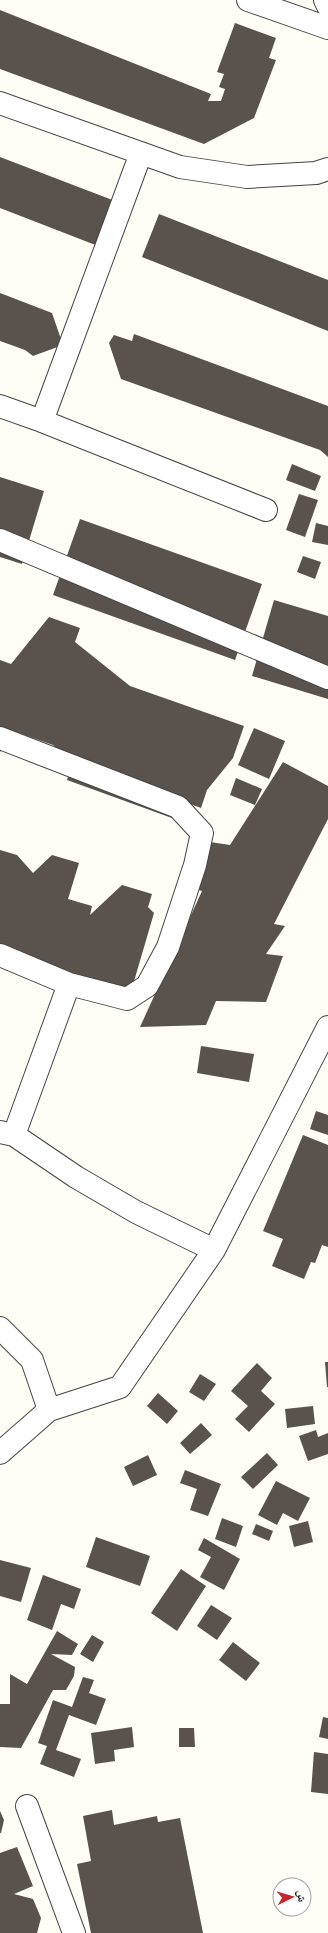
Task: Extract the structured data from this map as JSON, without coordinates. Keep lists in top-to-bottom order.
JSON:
{
  "north": "right"
}
